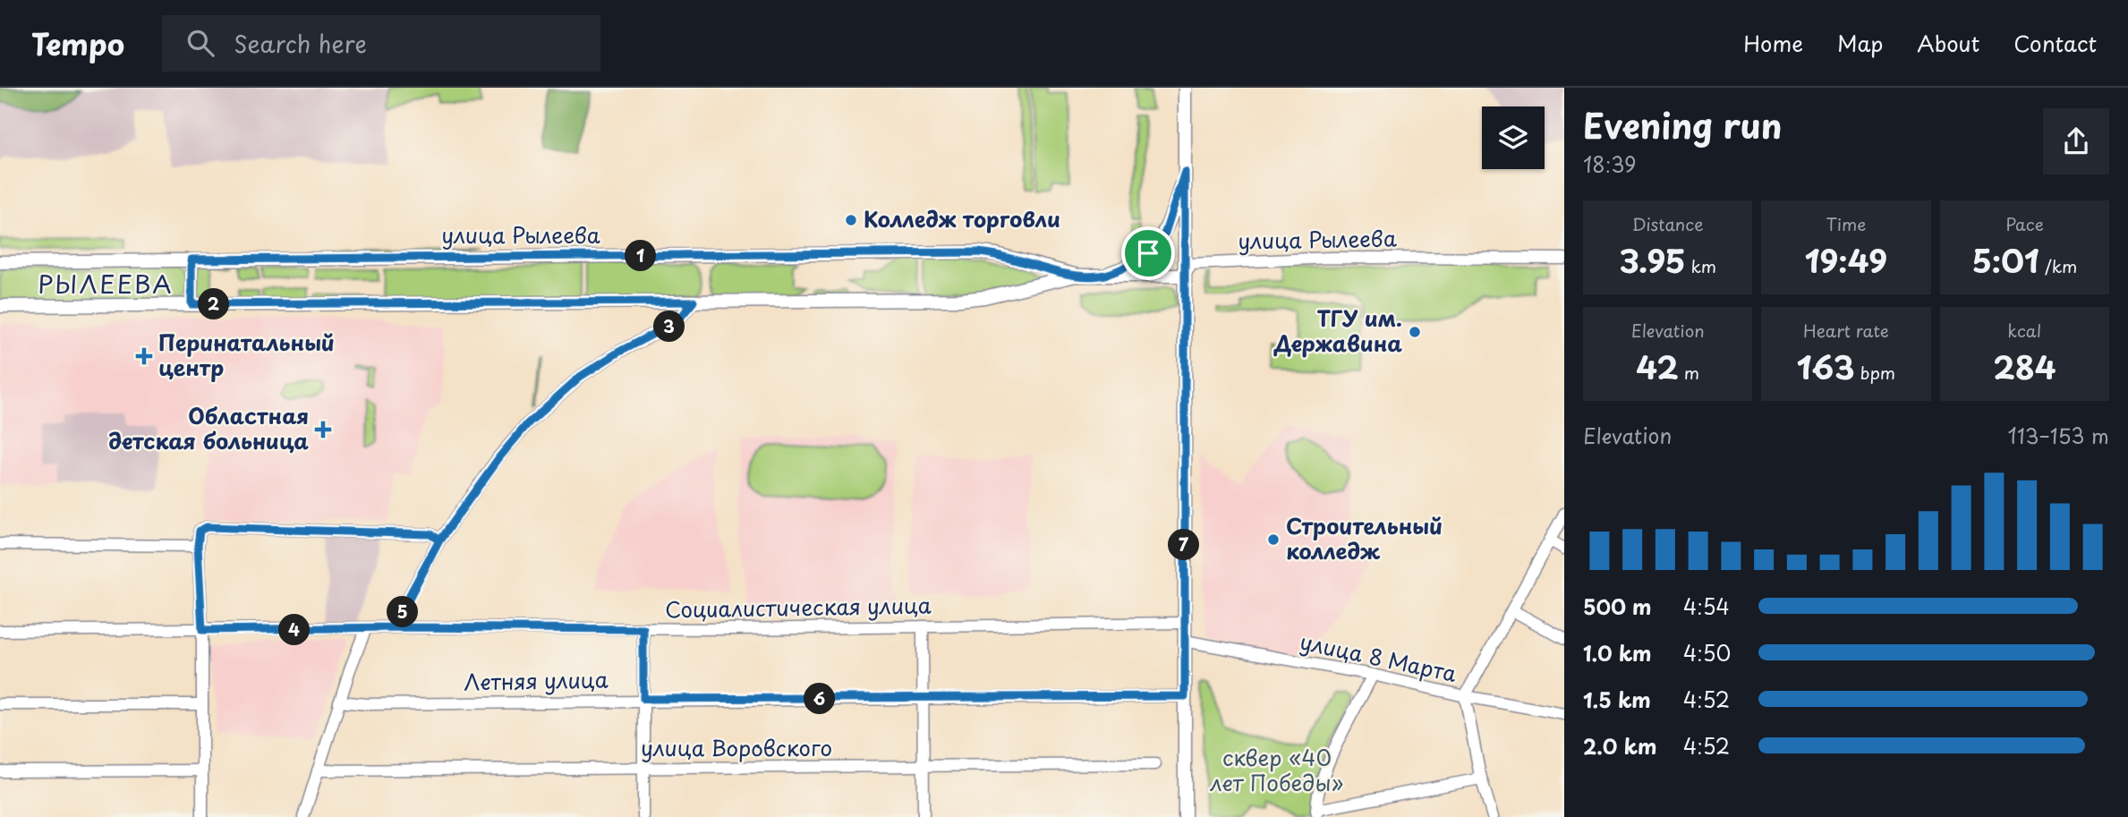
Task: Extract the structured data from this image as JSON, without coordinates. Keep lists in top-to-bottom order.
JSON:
{
  "streets": {
    "main road": ["улица Рылеева"],
    "street": [
      "Социалистическая улица",
      "улица 8 Марта",
      "Летняя улица",
      "улица Воровского"
    ]
  },
  "districts": ["РЫЛЕЕВА"],
  "parks": ["cквер «40 лет Победы»"],
  "places": {
    "other": ["Колледж торговли", "ТГУ им. Державина", "Строительный колледж"],
    "health": ["Перинатальный центр", "Областная детская больница"]
  },
  "page": {
    "header": "Tempo",
    "search": "Search here",
    "nav": [
      "Home",
      "Map",
      "About",
      "Contact"
    ],
    "heading": ["Evening run", "18:39"],
    "stats": [
      ["Distance", "3.95 km"],
      ["Time", "19:49"],
      ["Pace", "5:01 /km"],
      ["Elevation", "42 m"],
      ["Heart rate", "163 bpm"],
      ["kcal", "284"]
    ],
    "pins": [
      "1",
      "2",
      "3",
      "7",
      "5",
      "4",
      "6"
    ],
    "chart": ["Elevation", "113–153 m"],
    "list": [
      {
        "name": "500 m",
        "note": "4:54"
      },
      {
        "name": "1.0 km",
        "note": "4:50"
      },
      {
        "name": "1.5 km",
        "note": "4:52"
      },
      {
        "name": "2.0 km",
        "note": "4:52"
      }
    ]
  }
}
